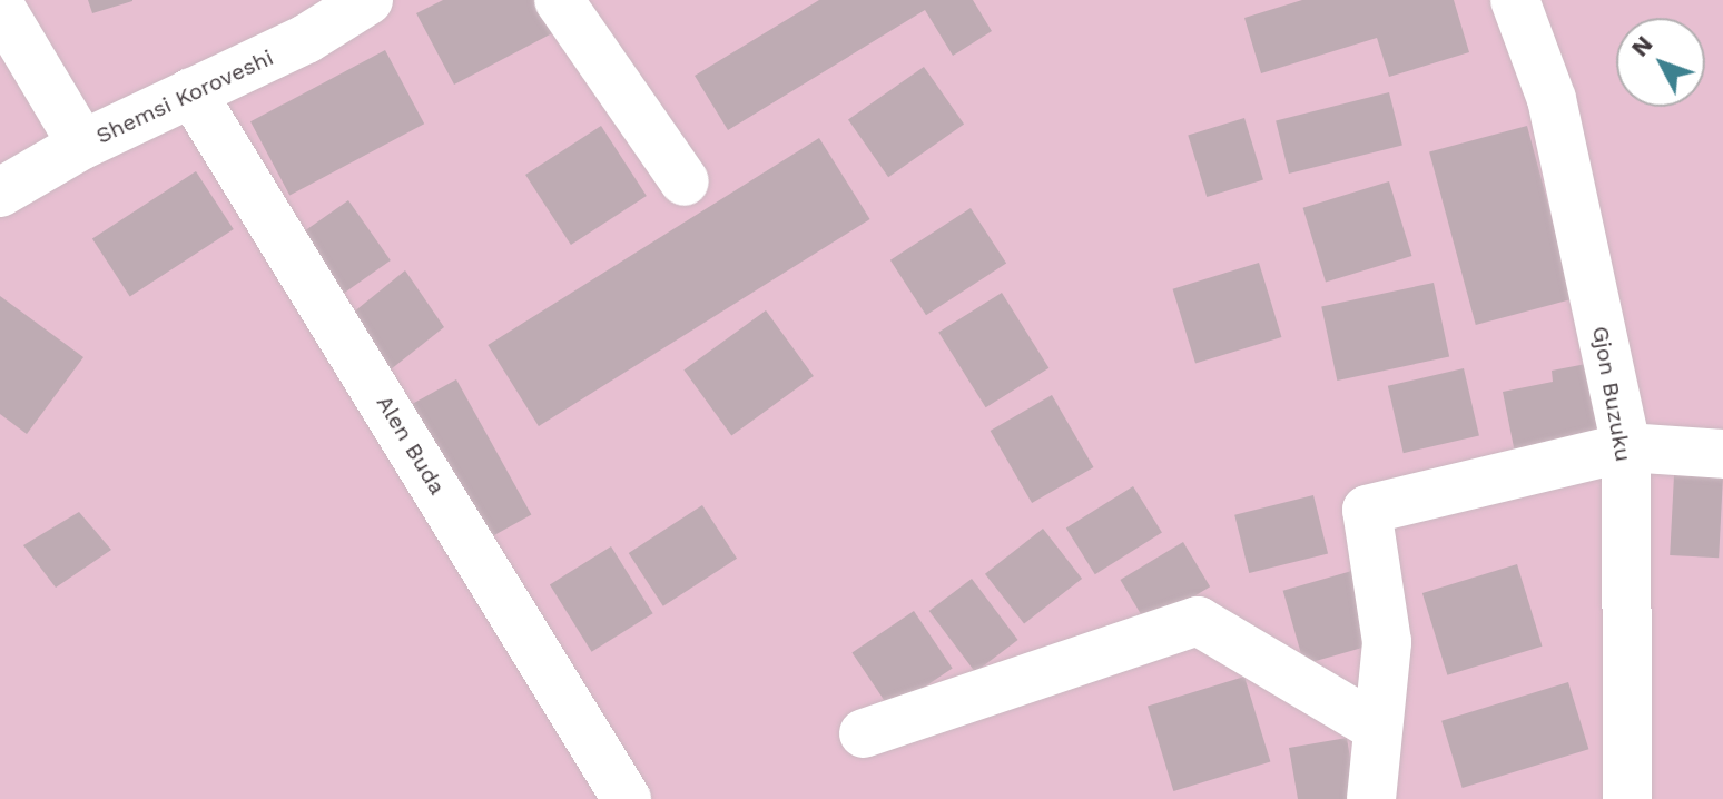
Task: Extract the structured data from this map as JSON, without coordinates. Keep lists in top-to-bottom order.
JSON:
{
  "streets": {
    "street": ["Shemsi Koroveshi", "Gjon Buzuku", "Alen Buda"]
  },
  "crossings": [
    ["Shemsi Koroveshi", "Alen Buda"]
  ],
  "north": "top left"
}
